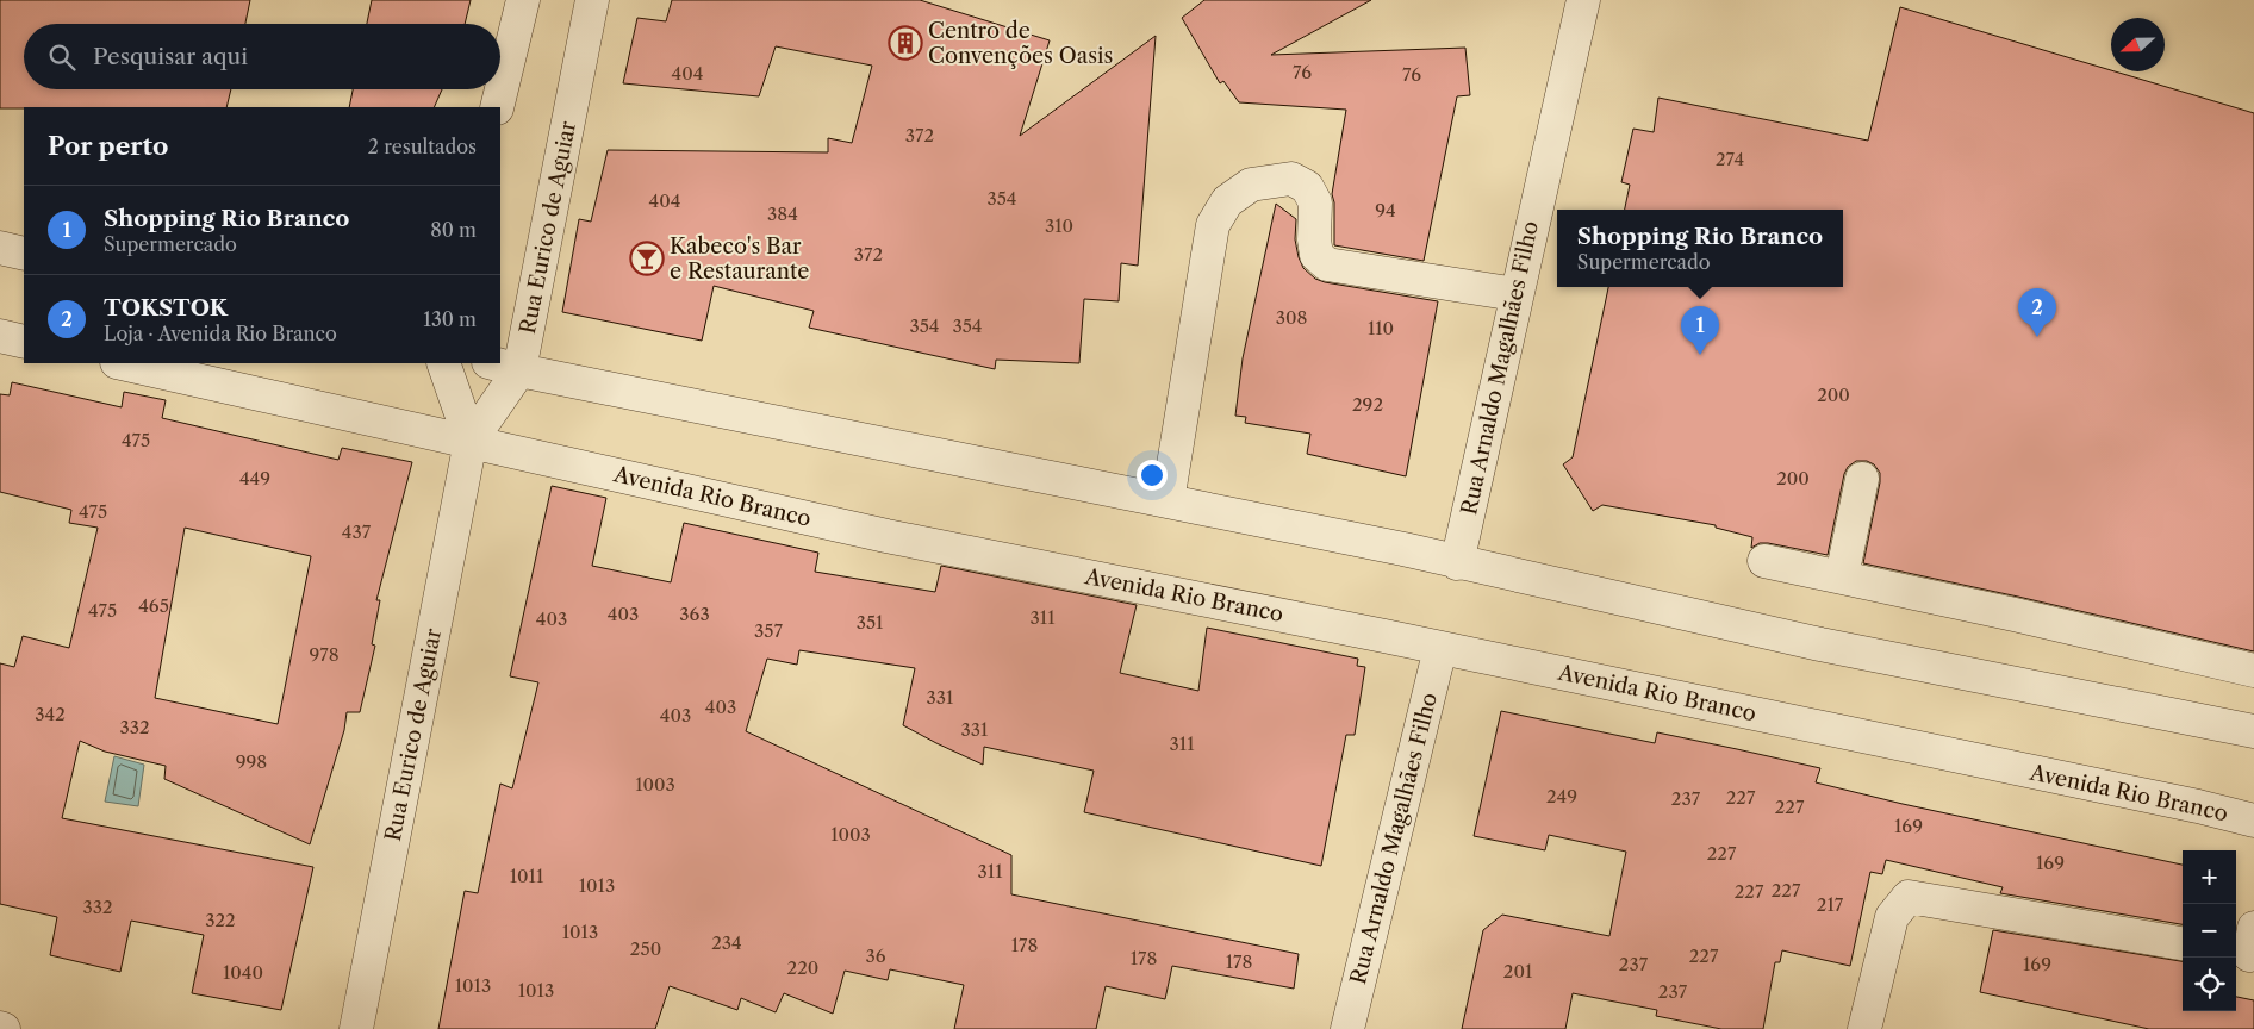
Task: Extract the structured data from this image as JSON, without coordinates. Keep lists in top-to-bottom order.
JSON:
{
  "streets": {
    "street": ["Rua Eurico de Aguiar", "Rua Arnaldo Magalhães Filho", "Avenida Rio Branco"]
  },
  "crossings": [
    ["Rua Eurico de Aguiar", "Avenida Rio Branco"],
    ["Rua Arnaldo Magalhães Filho", "Avenida Rio Branco"]
  ],
  "places": {
    "building": ["Centro de Convenções Oasis"],
    "bar": ["Kabeco's Bar e Restaurante"]
  },
  "house_numbers": [
    "76",
    "404",
    "76",
    "372",
    "274",
    "354",
    "404",
    "94",
    "384",
    "310",
    "372",
    "308",
    "354",
    "354",
    "110",
    "200",
    "292",
    "475",
    "449",
    "200",
    "475",
    "437",
    "465",
    "475",
    "403",
    "363",
    "311",
    "403",
    "351",
    "357",
    "978",
    "331",
    "403",
    "342",
    "403",
    "332",
    "331",
    "311",
    "998",
    "1003",
    "249",
    "227",
    "237",
    "227",
    "169",
    "1003",
    "227",
    "169",
    "311",
    "1011",
    "1013",
    "227",
    "227",
    "217",
    "332",
    "322",
    "1013",
    "234",
    "178",
    "250",
    "36",
    "227",
    "178",
    "178",
    "237",
    "169",
    "220",
    "201",
    "1040",
    "1013",
    "1013",
    "237"
  ],
  "north": "left",
  "page": {
    "search": "Pesquisar aqui",
    "heading": ["Por perto", "2 resultados"],
    "list": [
      {
        "mark": "1",
        "name": "Shopping Rio Branco",
        "note": "Supermercado",
        "value": "80 m"
      },
      {
        "mark": "2",
        "name": "TOKSTOK",
        "note": "Loja · Avenida Rio Branco",
        "value": "130 m"
      }
    ],
    "popup": ["Shopping Rio Branco", "Supermercado"],
    "pins": ["2", "1"],
    "map_buttons": ["+", "−"]
  }
}
